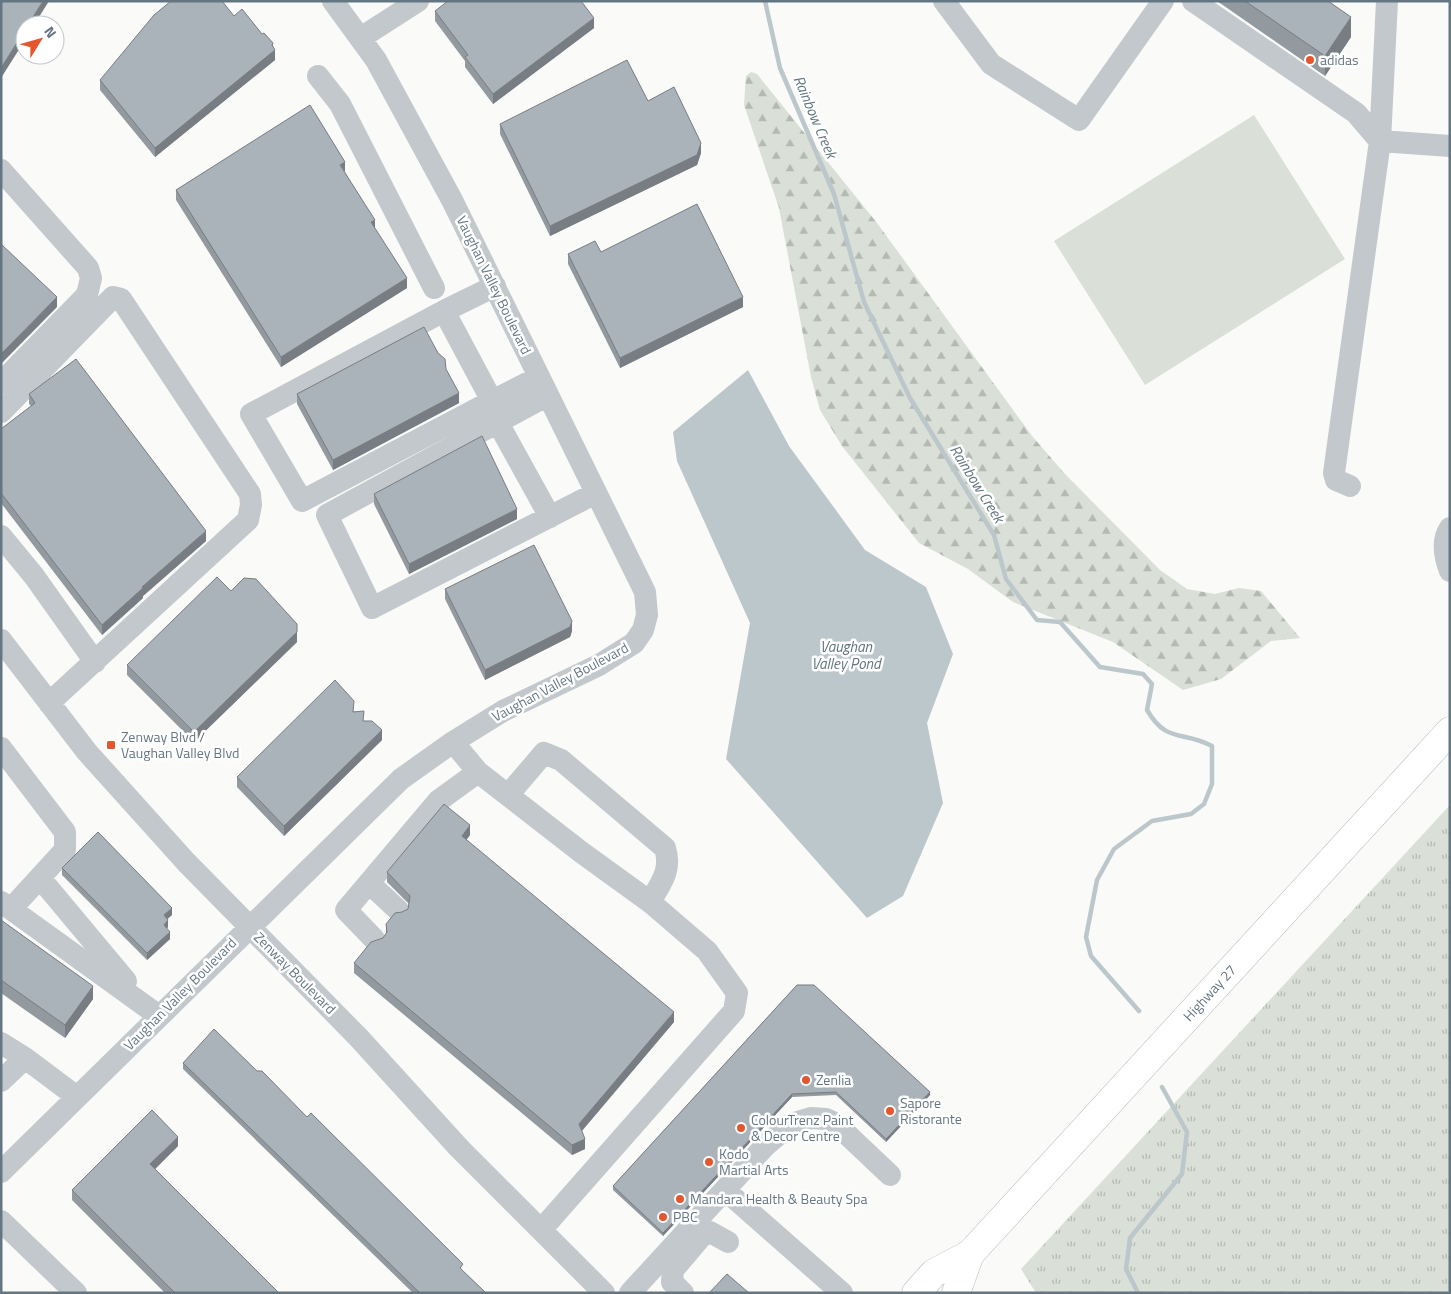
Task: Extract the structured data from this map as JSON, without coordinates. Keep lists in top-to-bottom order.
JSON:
{
  "streets": {
    "main road": ["Highway 27"],
    "street": ["Vaughan Valley Boulevard", "Zenway Boulevard"]
  },
  "crossings": [
    ["Vaughan Valley Boulevard", "Zenway Boulevard"]
  ],
  "water": ["Rainbow Creek", "Vaughan Valley Pond"],
  "places": {
    "other": [
      "adidas",
      "Zenlia",
      "Sapore Ristorante",
      "ColourTrenz Paint & Decor Centre",
      "Kodo Martial Arts",
      "Mandara Health & Beauty Spa",
      "PBC"
    ],
    "transit": ["Zenway Blvd / Vaughan Valley Blvd"]
  },
  "north": "top right"
}
